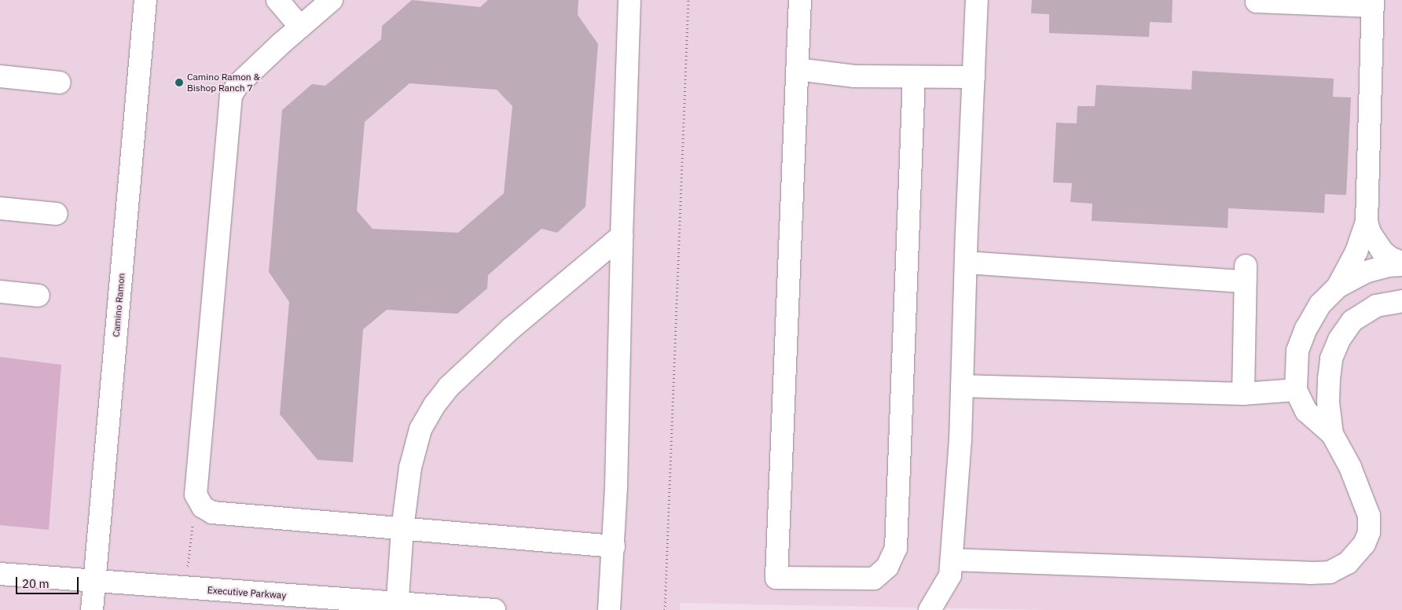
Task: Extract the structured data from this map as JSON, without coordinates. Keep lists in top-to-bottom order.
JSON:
{
  "streets": {
    "street": ["Camino Ramon", "Executive Parkway"]
  },
  "crossings": [
    ["Camino Ramon", "Executive Parkway"]
  ],
  "places": ["Camino Ramon & Bishop Ranch 7"],
  "scale_bar": "20 m"
}
